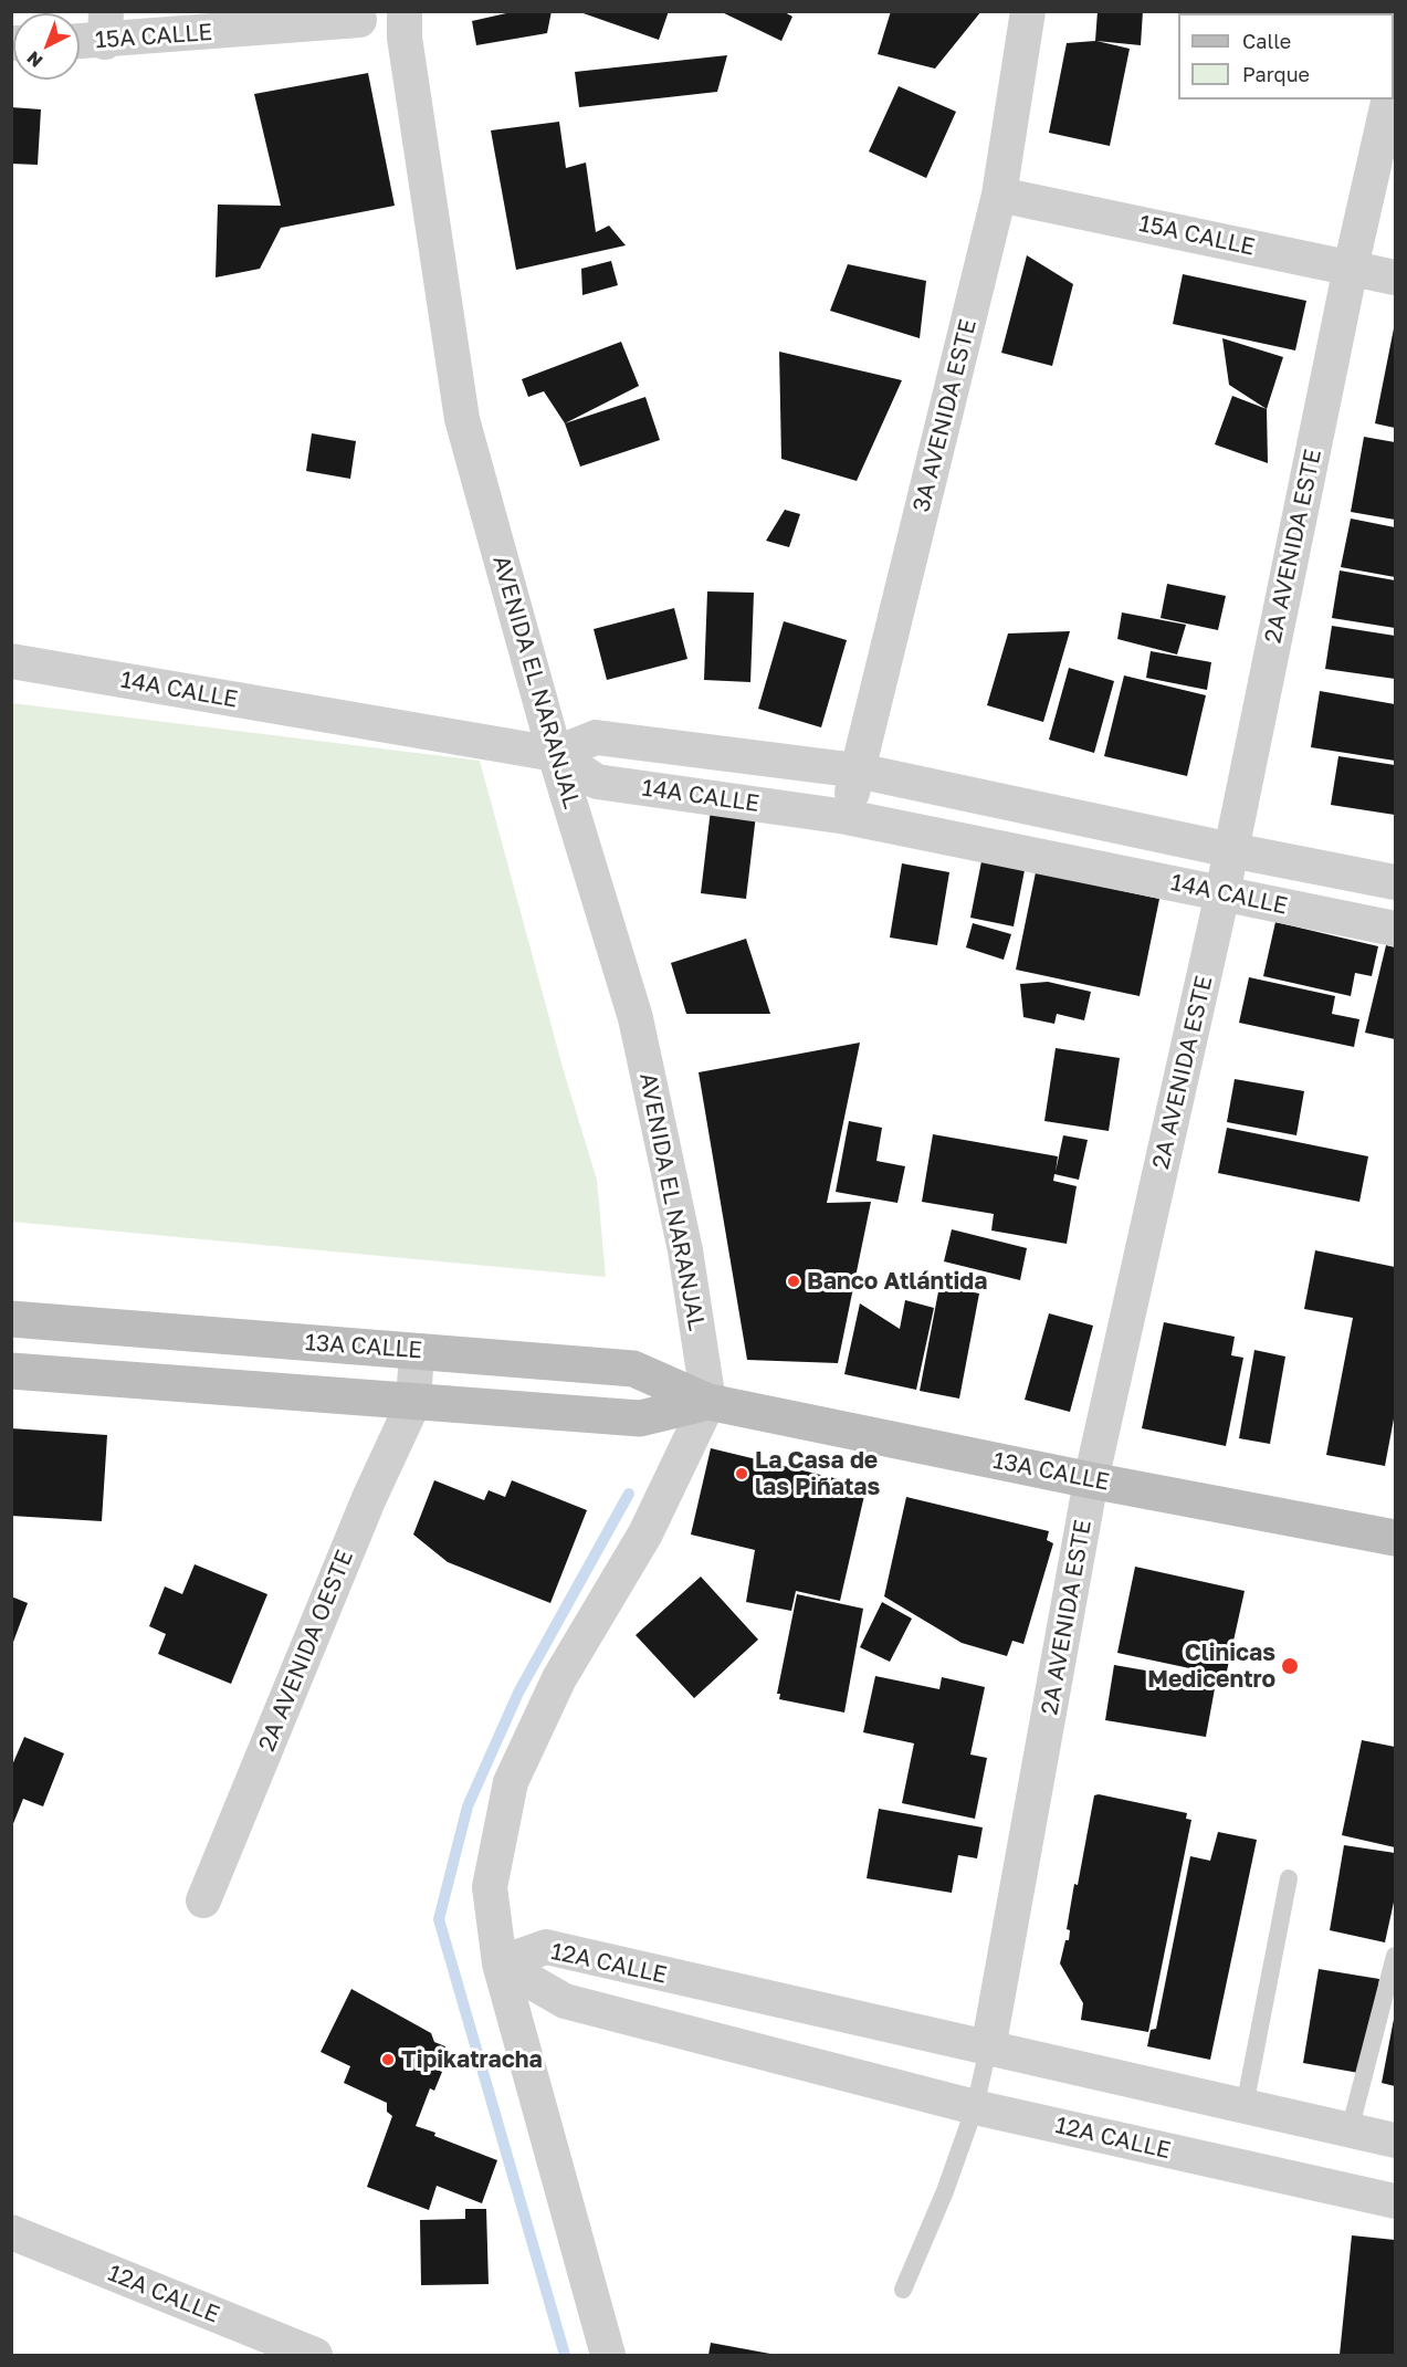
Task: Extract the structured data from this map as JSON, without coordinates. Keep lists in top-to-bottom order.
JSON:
{
  "streets": {
    "street": [
      "15A CALLE",
      "3A AVENIDA ESTE",
      "2A AVENIDA ESTE",
      "AVENIDA EL NARANJAL",
      "14A CALLE",
      "13A CALLE",
      "2A AVENIDA OESTE",
      "12A CALLE"
    ]
  },
  "crossings": [
    ["15A CALLE", "3A AVENIDA ESTE"],
    ["15A CALLE", "2A AVENIDA ESTE"],
    ["3A AVENIDA ESTE", "14A CALLE"],
    ["2A AVENIDA ESTE", "14A CALLE"],
    ["2A AVENIDA ESTE", "13A CALLE"],
    ["2A AVENIDA ESTE", "12A CALLE"],
    ["AVENIDA EL NARANJAL", "14A CALLE"],
    ["AVENIDA EL NARANJAL", "13A CALLE"],
    ["13A CALLE", "2A AVENIDA OESTE"]
  ],
  "places": [
    "Banco Atlántida",
    "La Casa de las Piñatas",
    "Clinicas Medicentro",
    "Tipikatracha"
  ],
  "legend": ["Calle", "Parque"],
  "north": "bottom left"
}
